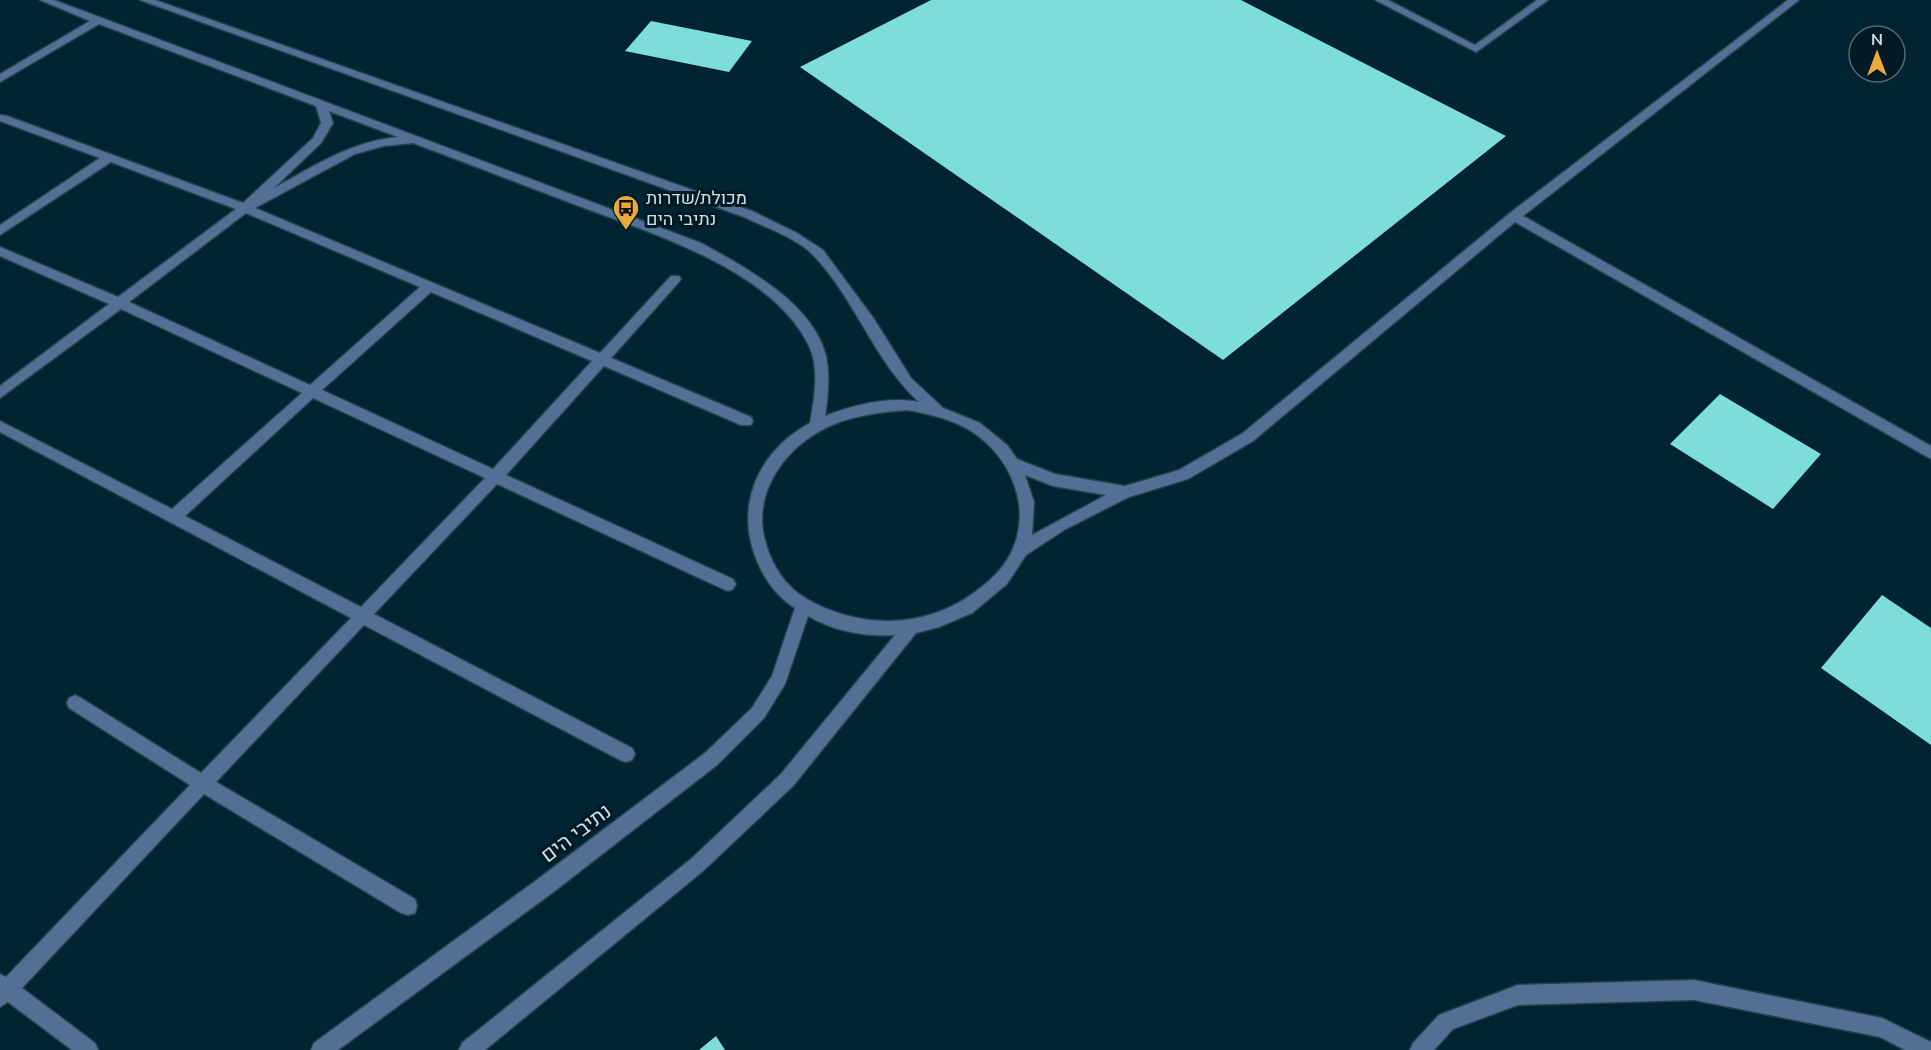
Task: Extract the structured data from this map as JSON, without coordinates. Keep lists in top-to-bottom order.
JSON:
{
  "streets": {
    "street": ["נתיבי הים"]
  },
  "places": {
    "bus stop": ["מכולת/שדרות נתיבי הים"]
  },
  "north": "top"
}
